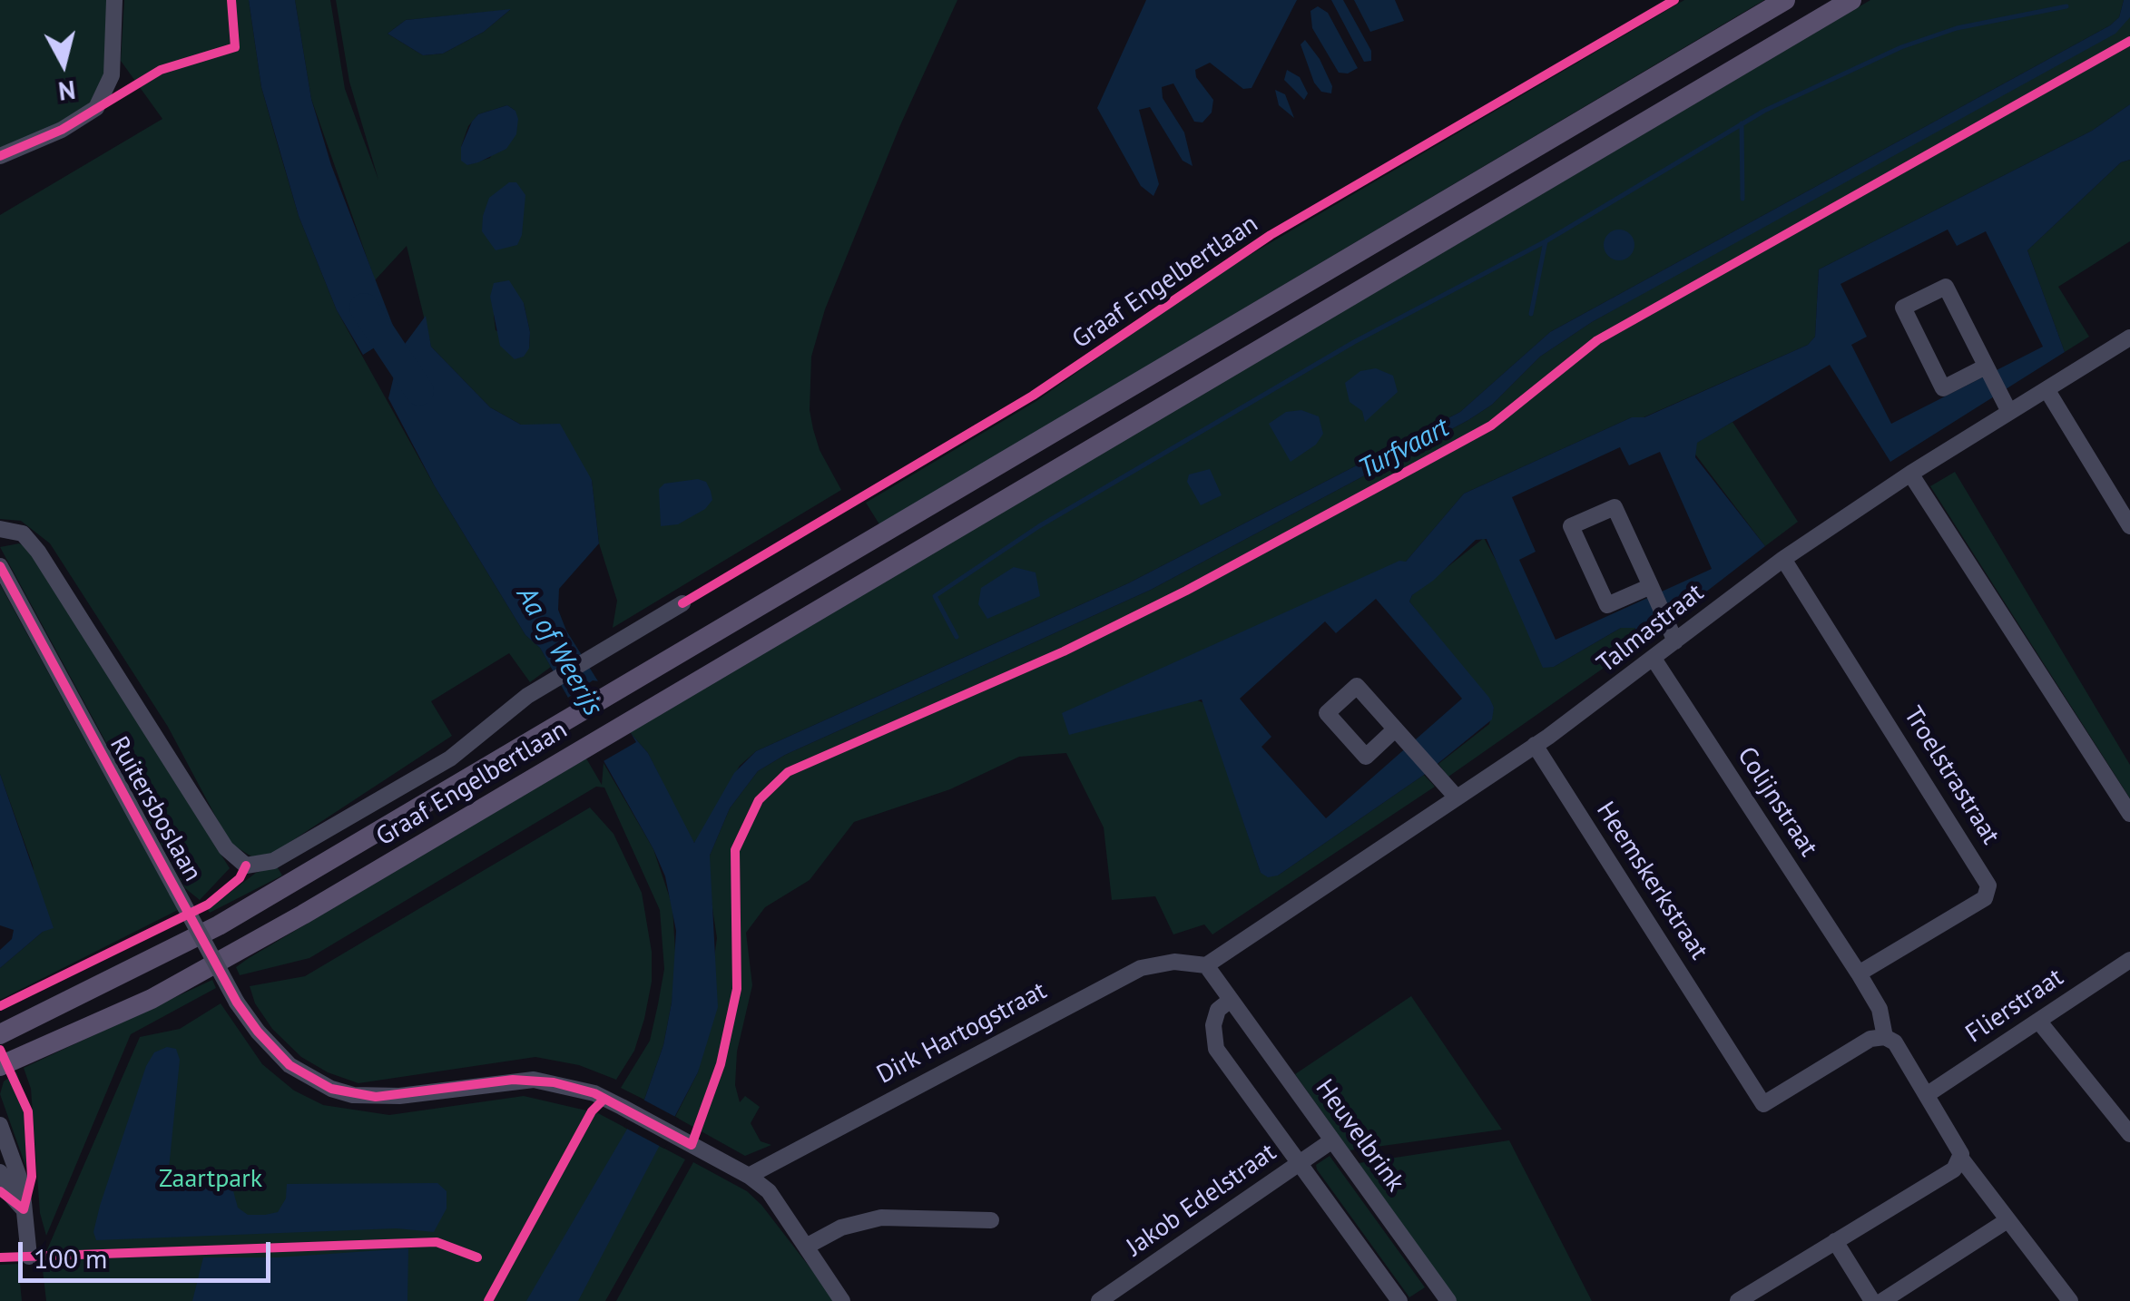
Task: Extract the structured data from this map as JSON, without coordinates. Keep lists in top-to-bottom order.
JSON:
{
  "streets": {
    "main road": ["Graaf Engelbertlaan"],
    "street": [
      "Talmastraat",
      "Troelstrastraat",
      "Colijnstraat",
      "Ruitersboslaan",
      "Heemskerkstraat",
      "Flierstraat",
      "Dirk Hartogstraat",
      "Heuvelbrink",
      "Jakob Edelstraat"
    ]
  },
  "crossings": [
    ["Talmastraat", "Troelstrastraat"],
    ["Talmastraat", "Colijnstraat"],
    ["Talmastraat", "Heemskerkstraat"],
    ["Talmastraat", "Dirk Hartogstraat"],
    ["Talmastraat", "Heuvelbrink"],
    ["Troelstrastraat", "Colijnstraat"],
    ["Colijnstraat", "Heemskerkstraat"],
    ["Ruitersboslaan", "Dirk Hartogstraat"],
    ["Dirk Hartogstraat", "Heuvelbrink"],
    ["Heuvelbrink", "Jakob Edelstraat"]
  ],
  "water": ["Turfvaart", "Aa of Weerijs"],
  "parks": ["Zaartpark"],
  "scale_bar": "100 m",
  "north": "bottom"
}
